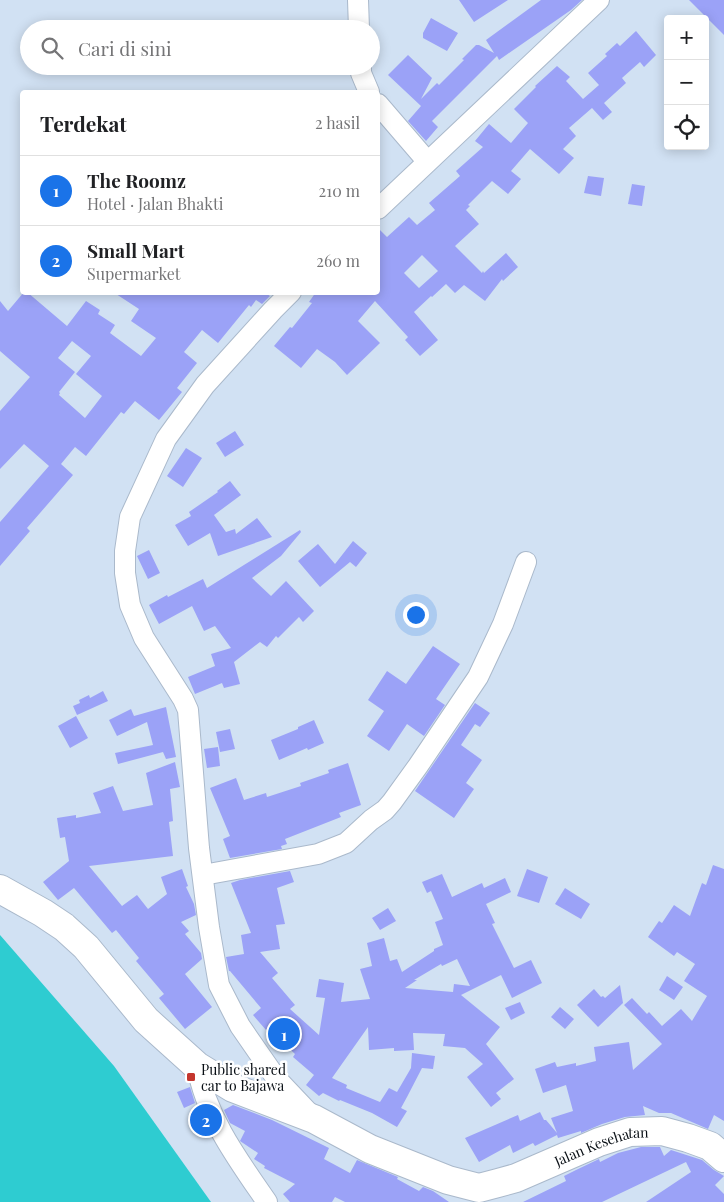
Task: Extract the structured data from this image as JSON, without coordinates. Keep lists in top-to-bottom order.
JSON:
{
  "streets": {
    "highway": ["Jalan Kesehatan"]
  },
  "places": {
    "transit": ["Public shared car to Bajawa"]
  },
  "page": {
    "map_buttons": ["+", "−"],
    "search": "Cari di sini",
    "heading": ["Terdekat", "2 hasil"],
    "list": [
      {
        "mark": "1",
        "name": "The Roomz",
        "note": "Hotel · Jalan Bhakti",
        "value": "210 m"
      },
      {
        "mark": "2",
        "name": "Small Mart",
        "note": "Supermarket",
        "value": "260 m"
      }
    ],
    "pins": ["1", "2"]
  }
}
